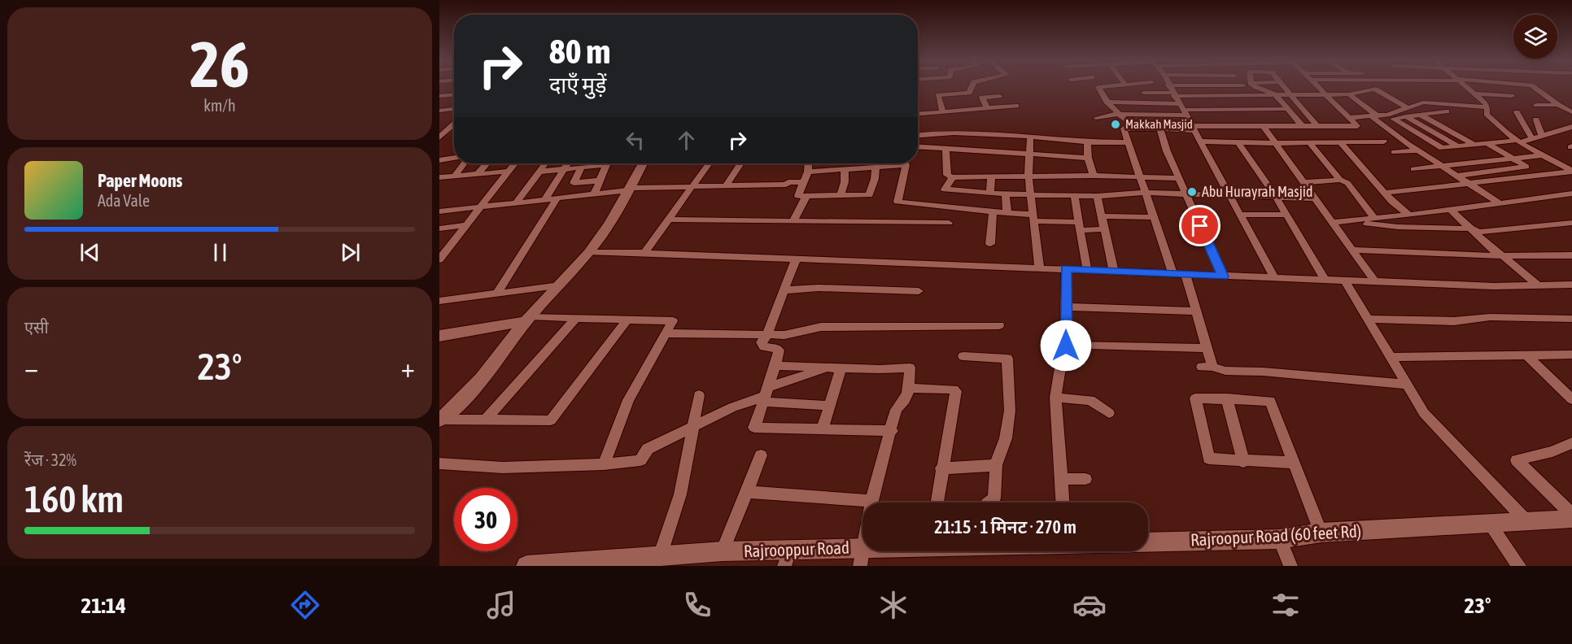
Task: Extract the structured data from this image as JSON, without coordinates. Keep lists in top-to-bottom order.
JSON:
{
  "streets": {
    "main road": ["Rajroopur Road (60 feet Rd)", "Rajrooppur Road"]
  },
  "crossings": [
    ["Rajroopur Road (60 feet Rd)", "Rajrooppur Road"]
  ],
  "places": ["Makkah Masjid", "Abu Hurayrah Masjid"],
  "page": {
    "tile": [
      ["26", "km/h"],
      "एसी",
      ["रेंज · 32%", "160 km"]
    ],
    "turn": ["80 m", "दाएँ मुड़ें"],
    "song": ["Paper Moons", "Ada Vale"],
    "heat": ["−", "23°", "+"],
    "limit": "30",
    "trip": "21:15 · 1 मिनट · 270 m",
    "tabs": ["21:14", "23°"]
  }
}
